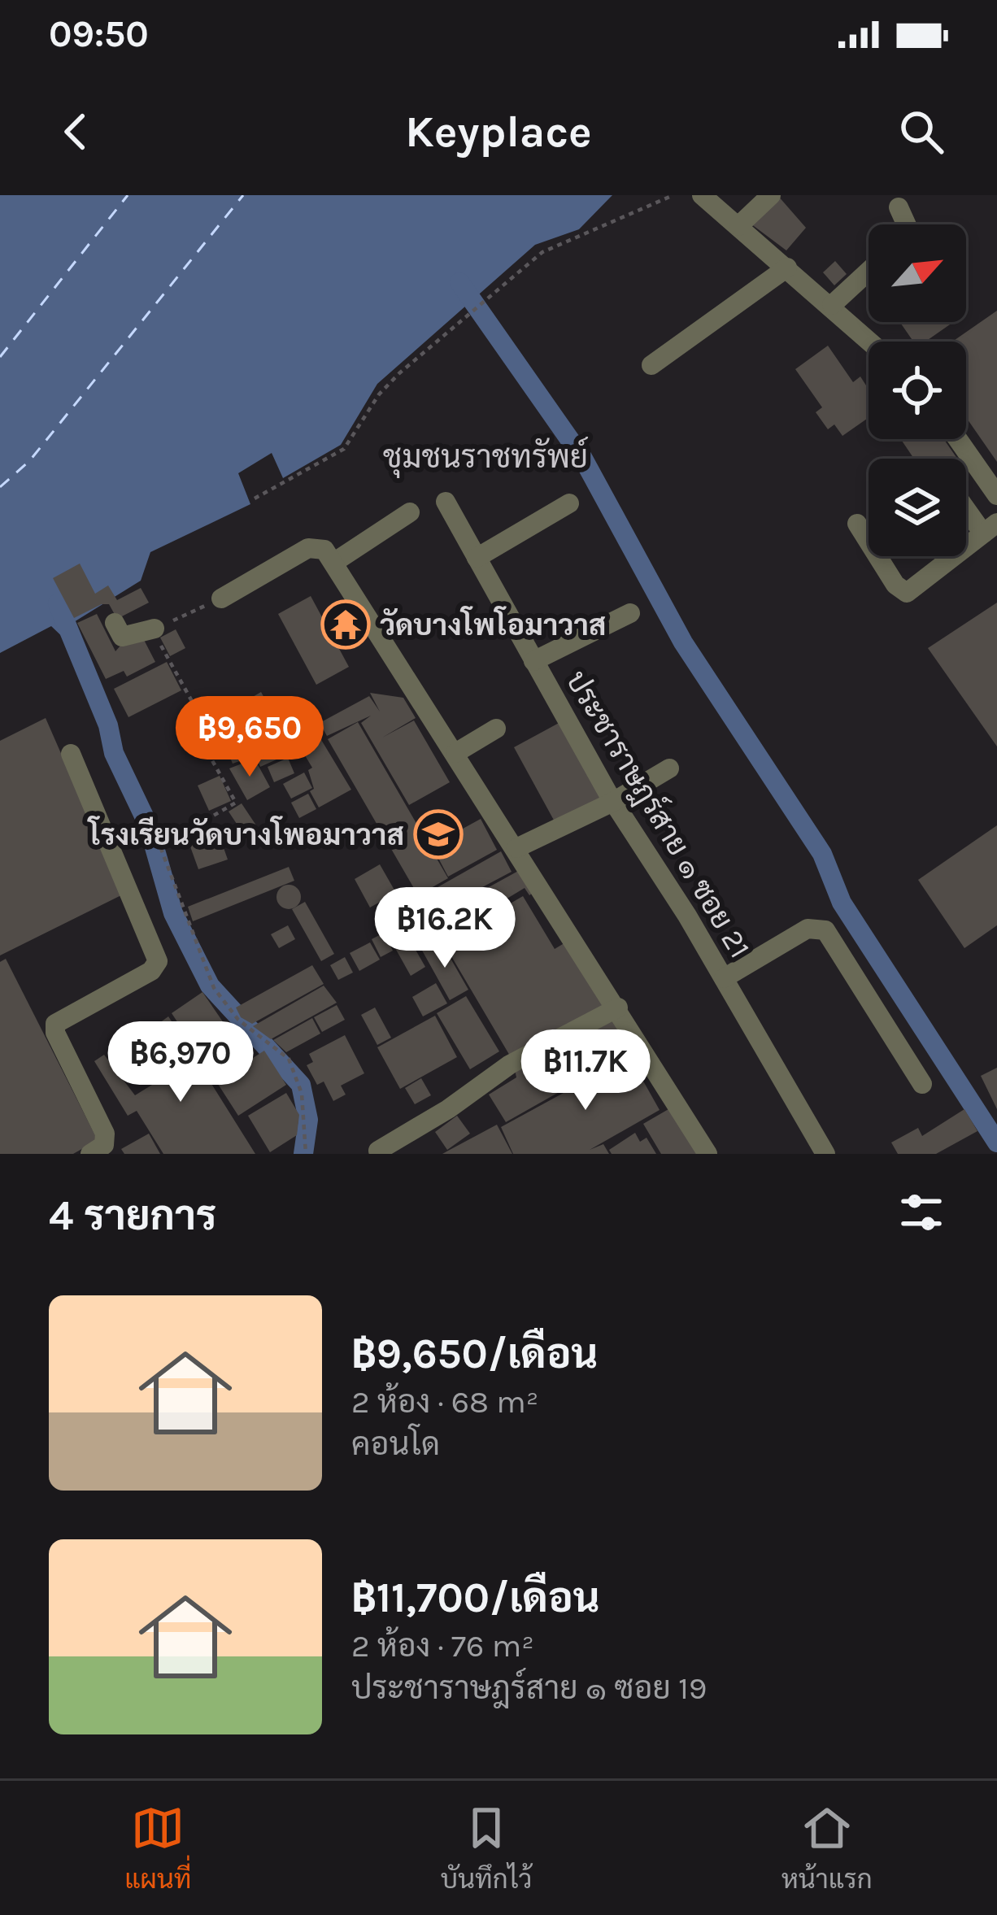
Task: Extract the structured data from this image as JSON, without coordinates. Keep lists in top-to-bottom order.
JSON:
{
  "streets": {
    "street": ["ประชาราษฎร์สาย ๑ ซอย 21"]
  },
  "districts": ["ชุมชนราชทรัพย์"],
  "places": {
    "temple": ["วัดบางโพโอมาวาส"],
    "school or university": ["โรงเรียนวัดบางโพอมาวาส"]
  },
  "north": "top right",
  "page": {
    "status": "09:50",
    "header": "Keyplace",
    "price": [
      "฿9,650",
      "฿16.2K",
      "฿6,970",
      "฿11.7K"
    ],
    "heading": "4 รายการ",
    "list": [
      {
        "name": "฿9,650/เดือน",
        "note": "2 ห้อง · 68 m² · คอนโด"
      },
      {
        "name": "฿11,700/เดือน",
        "note": "2 ห้อง · 76 m² · ประชาราษฎร์สาย ๑ ซอย 19"
      }
    ],
    "tabs": ["แผนที่", "บันทึกไว้", "หน้าแรก"]
  }
}
